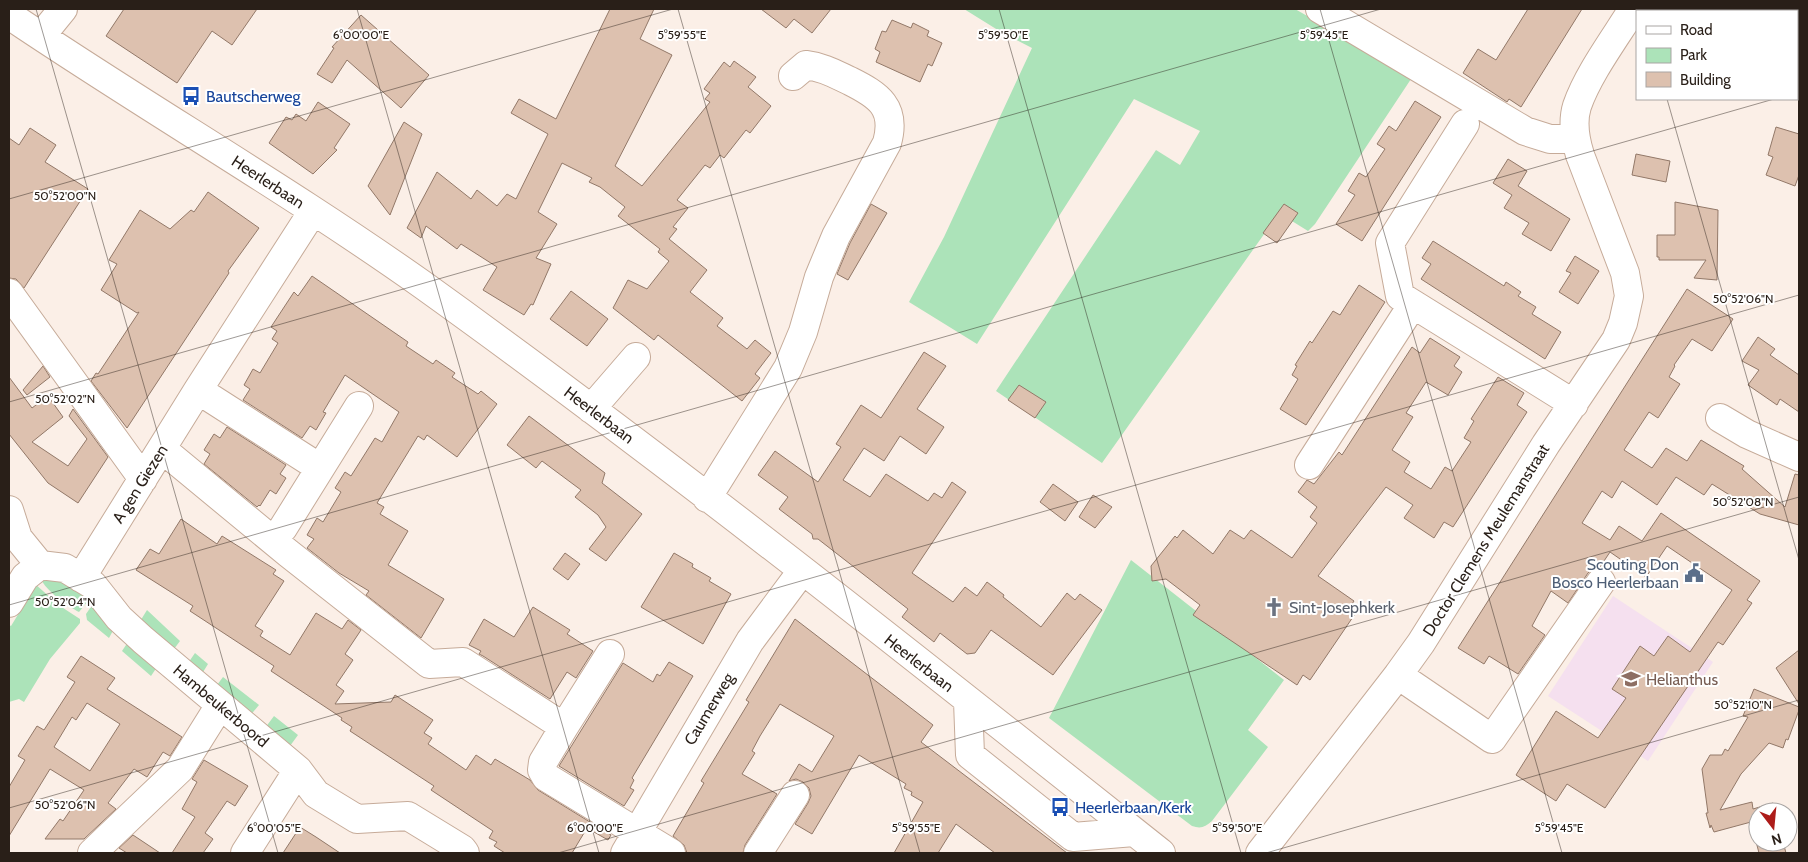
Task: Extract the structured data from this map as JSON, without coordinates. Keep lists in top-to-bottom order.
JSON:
{
  "streets": {
    "street": [
      "Heerlerbaan",
      "A gen Giezen",
      "Doctor Clemens Meulemanstraat",
      "Hambeukerboord",
      "Caumerweg"
    ]
  },
  "crossings": [
    ["Heerlerbaan", "A gen Giezen"],
    ["Heerlerbaan", "Caumerweg"],
    ["A gen Giezen", "Hambeukerboord"]
  ],
  "places": {
    "bus stop": ["Bautscherweg", "Heerlerbaan/Kerk"],
    "public building": ["Scouting Don Bosco Heerlerbaan"],
    "church": ["Sint-Josephkerk"],
    "school or university": ["Helianthus"]
  },
  "legend": ["Road", "Park", "Building"],
  "north": "bottom",
  "coordinates": [
    "6°00'00\"E",
    "5°59'55\"E",
    "5°59'50\"E",
    "5°59'45\"E",
    "50°52'00\"N",
    "50°52'06\"N",
    "50°52'02\"N",
    "50°52'08\"N",
    "50°52'04\"N",
    "50°52'10\"N",
    "6°00'05\"E"
  ]
}
